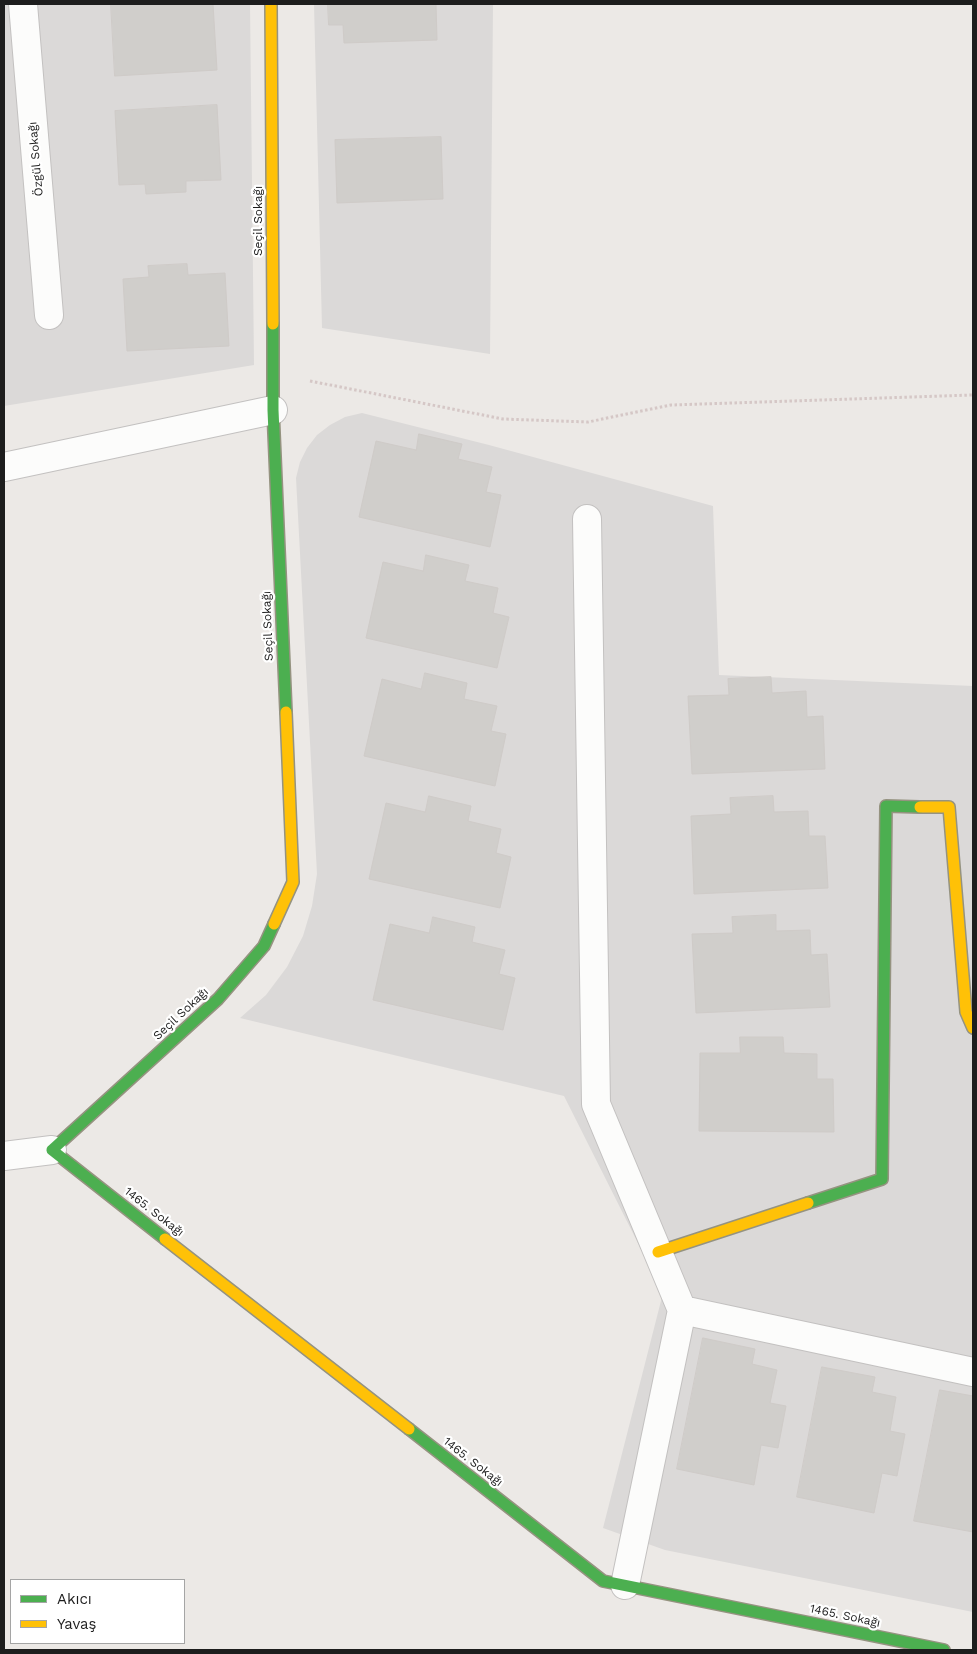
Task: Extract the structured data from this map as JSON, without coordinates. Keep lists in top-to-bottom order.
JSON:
{
  "streets": {
    "street": ["Özgül Sokağı", "Seçil Sokağı", "1465. Sokağı"]
  },
  "crossings": [
    ["Seçil Sokağı", "1465. Sokağı"]
  ],
  "legend": ["Akıcı", "Yavaş"]
}
